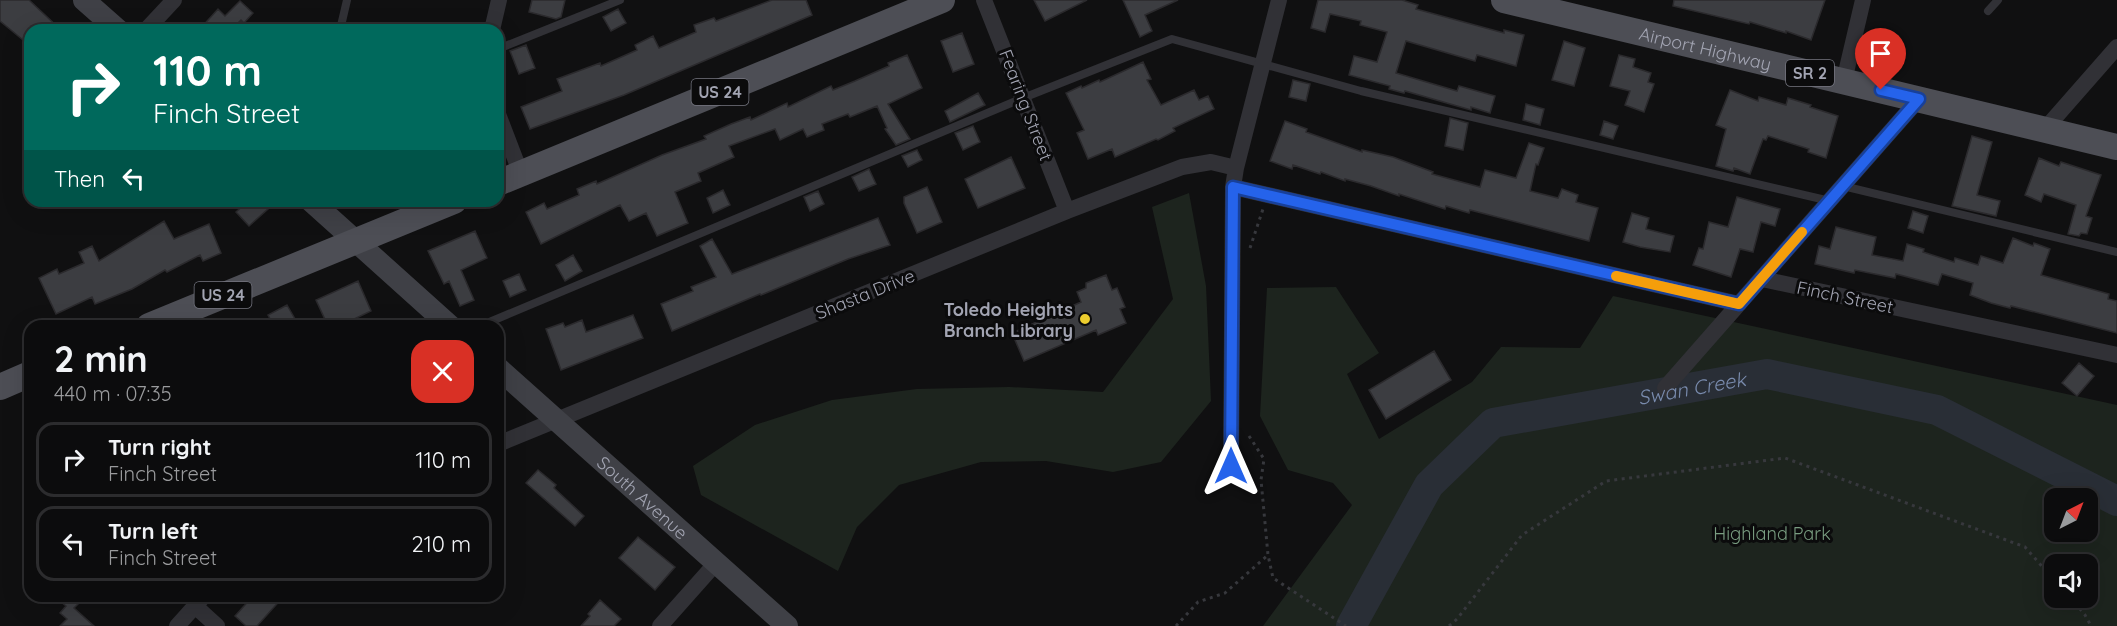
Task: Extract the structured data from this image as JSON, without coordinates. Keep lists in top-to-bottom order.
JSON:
{
  "streets": {
    "main road": ["Airport Highway", "SR 2", "US 24"],
    "street": [
      "Fearing Street",
      "Shasta Drive",
      "Finch Street",
      "South Avenue"
    ]
  },
  "crossings": [
    ["Fearing Street", "Shasta Drive"],
    ["Shasta Drive", "South Avenue"]
  ],
  "water": ["Swan Creek"],
  "parks": ["Highland Park"],
  "places": ["Toledo Heights Branch Library"],
  "north": "top right",
  "page": {
    "turn": ["110 m", "Finch Street"],
    "then": "Then",
    "heading": ["2 min", "440 m · 07:35"],
    "list": [
      {
        "name": "Turn right",
        "note": "Finch Street",
        "value": "110 m"
      },
      {
        "name": "Turn left",
        "note": "Finch Street",
        "value": "210 m"
      }
    ]
  }
}
